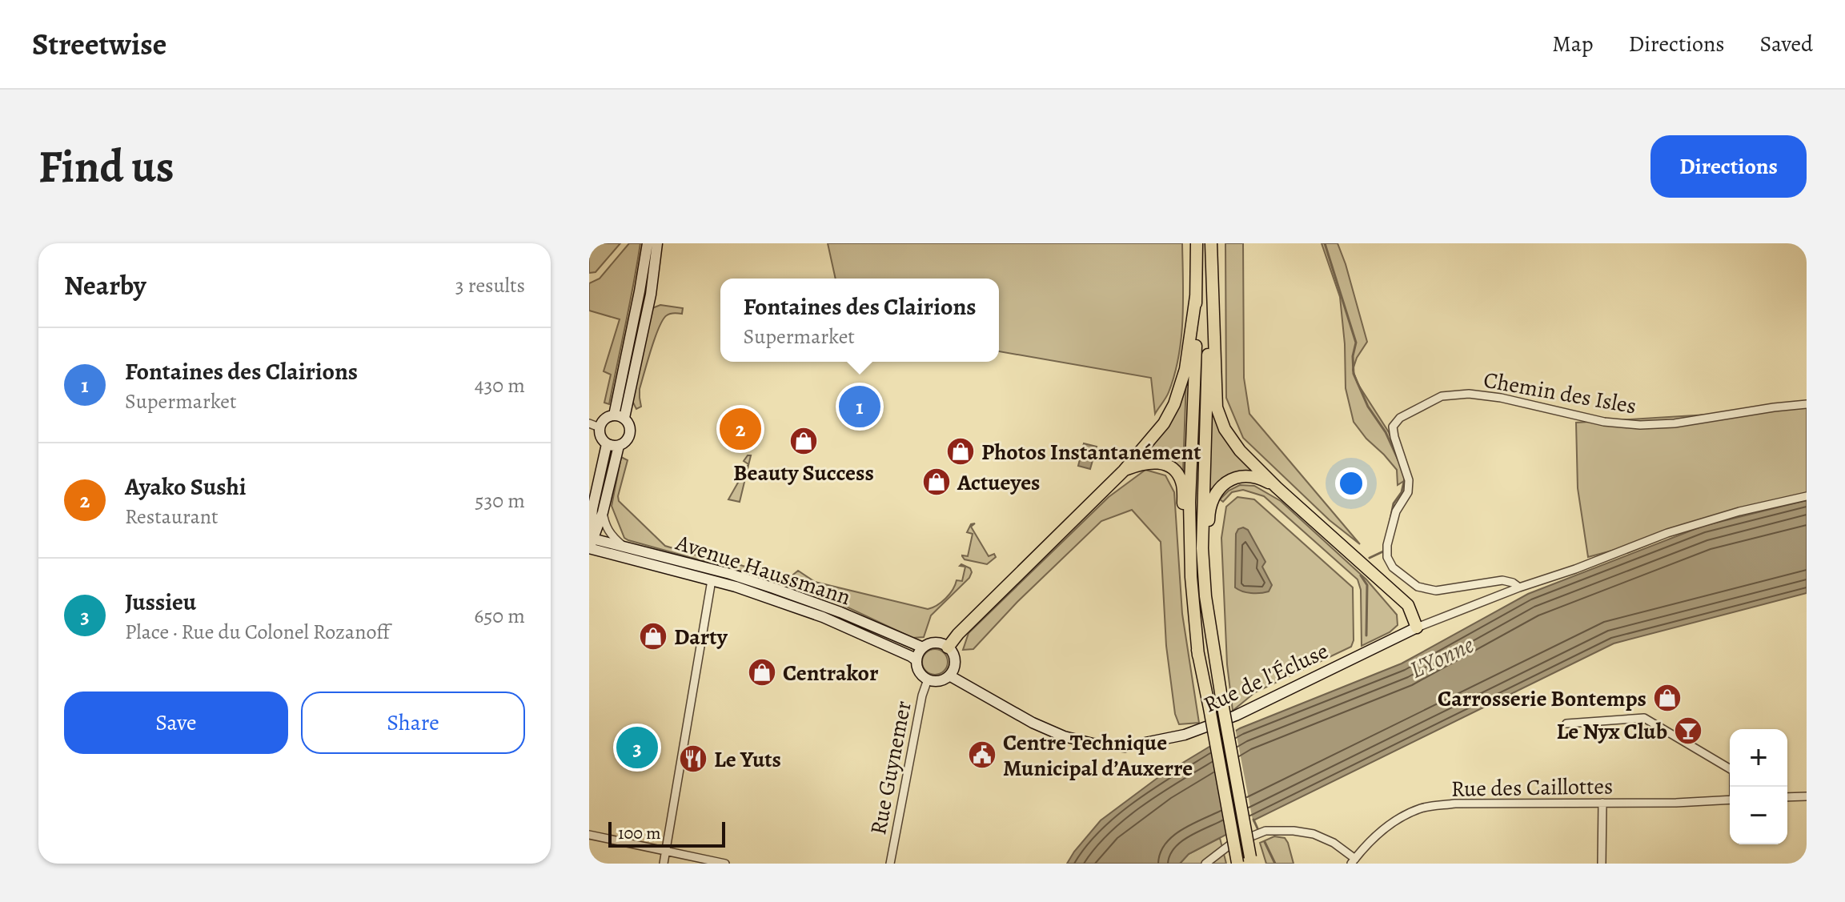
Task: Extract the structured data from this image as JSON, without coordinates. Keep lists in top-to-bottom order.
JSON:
{
  "streets": {
    "street": [
      "Chemin des Isles",
      "Avenue Haussmann",
      "Rue de l'Écluse",
      "Rue Guynemer",
      "Rue des Caillottes"
    ]
  },
  "crossings": [
    ["Avenue Haussmann", "Rue de l'Écluse"],
    ["Avenue Haussmann", "Rue Guynemer"],
    ["Rue de l'Écluse", "Rue Guynemer"]
  ],
  "water": ["L'Yonne"],
  "places": {
    "shop": [
      "Beauty Success",
      "Photos Instantanément",
      "Actueyes",
      "Darty",
      "Centrakor",
      "Carrosserie Bontemps"
    ],
    "bar": ["Le Nyx Club"],
    "public building": ["Centre Technique Municipal d’Auxerre"],
    "restaurant": ["Le Yuts"]
  },
  "scale_bar": "100 m",
  "page": {
    "header": "Streetwise",
    "nav": ["Map", "Directions", "Saved"],
    "buttons": [
      "Directions",
      ["Save", "Share"]
    ],
    "title": "Find us",
    "heading": ["Nearby", "3 results"],
    "popup": ["Fontaines des Clairions", "Supermarket"],
    "list": [
      {
        "mark": "1",
        "name": "Fontaines des Clairions",
        "note": "Supermarket",
        "value": "430 m"
      },
      {
        "mark": "2",
        "name": "Ayako Sushi",
        "note": "Restaurant",
        "value": "530 m"
      },
      {
        "mark": "3",
        "name": "Jussieu",
        "note": "Place · Rue du Colonel Rozanoff",
        "value": "650 m"
      }
    ],
    "pins": ["1", "2", "3"],
    "map_buttons": ["+", "−"],
    "scale": "100 m"
  }
}
